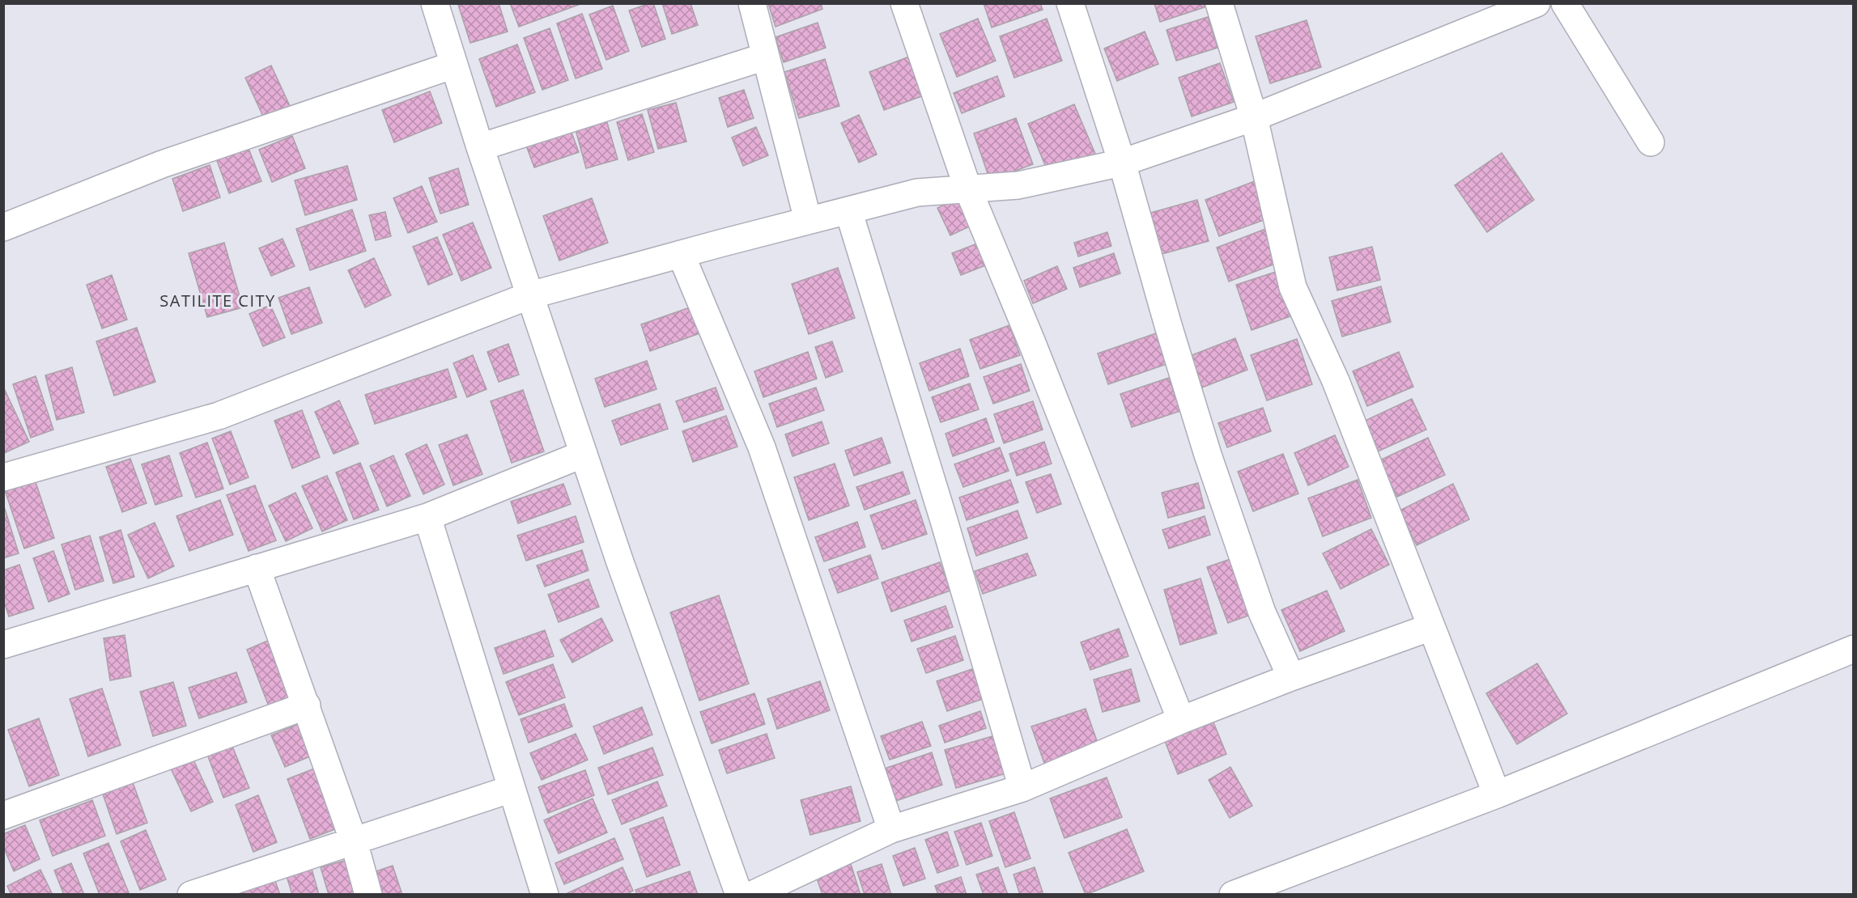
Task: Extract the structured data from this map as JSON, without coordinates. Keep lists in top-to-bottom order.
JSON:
{
  "districts": ["SATILITE CITY"]
}
